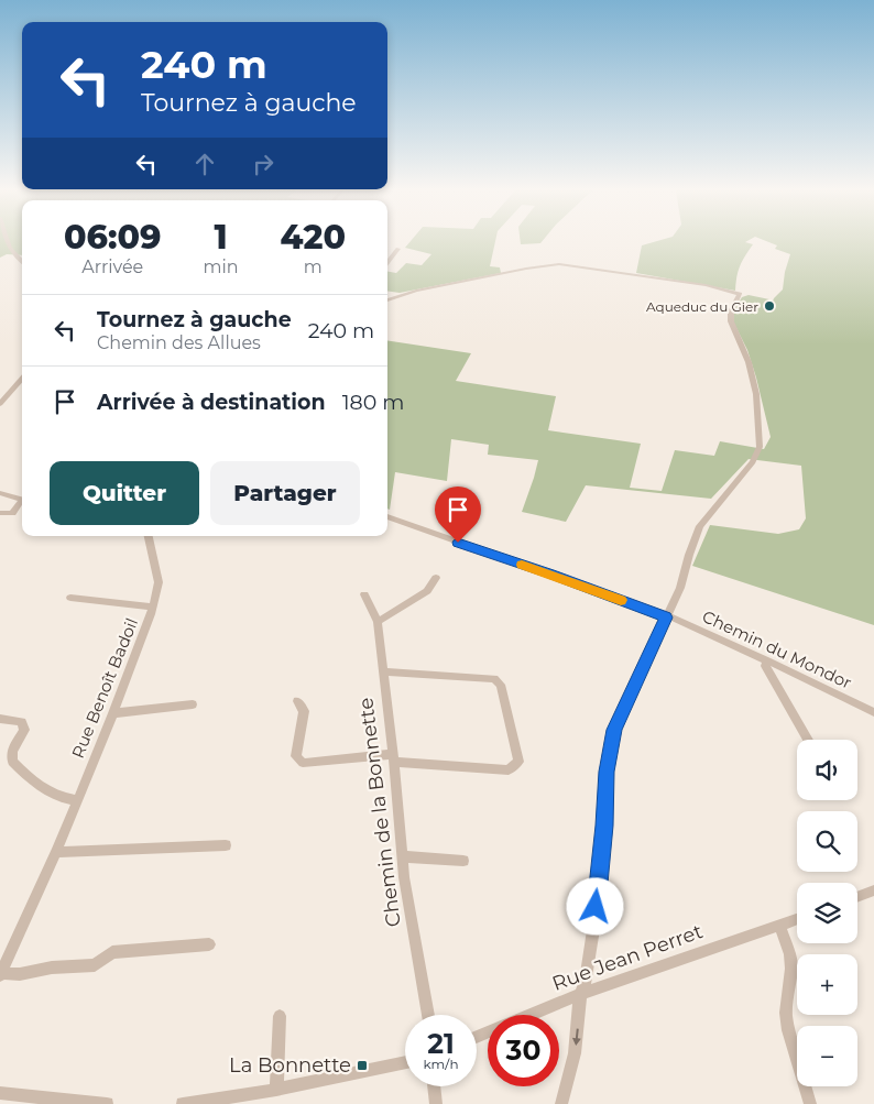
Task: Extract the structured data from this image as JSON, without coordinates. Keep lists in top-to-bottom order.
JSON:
{
  "streets": {
    "street": [
      "Chemin du Mondor",
      "Rue Benoît Badoil",
      "Chemin de la Bonnette",
      "Rue Jean Perret"
    ]
  },
  "places": {
    "other": ["Aqueduc du Gier"],
    "transit": ["La Bonnette"]
  },
  "page": {
    "turn": ["240 m", "Tournez à gauche"],
    "eta": [
      "06:09",
      "Arrivée",
      "1",
      "min",
      "420",
      "m"
    ],
    "list": [
      {
        "name": "Tournez à gauche",
        "note": "Chemin des Allues",
        "value": "240 m"
      },
      {
        "name": "Arrivée à destination",
        "value": "180 m"
      }
    ],
    "buttons": ["Quitter", "Partager"],
    "map_buttons": ["+", "−"],
    "speed": "21 km/h",
    "limit": "30"
  }
}
